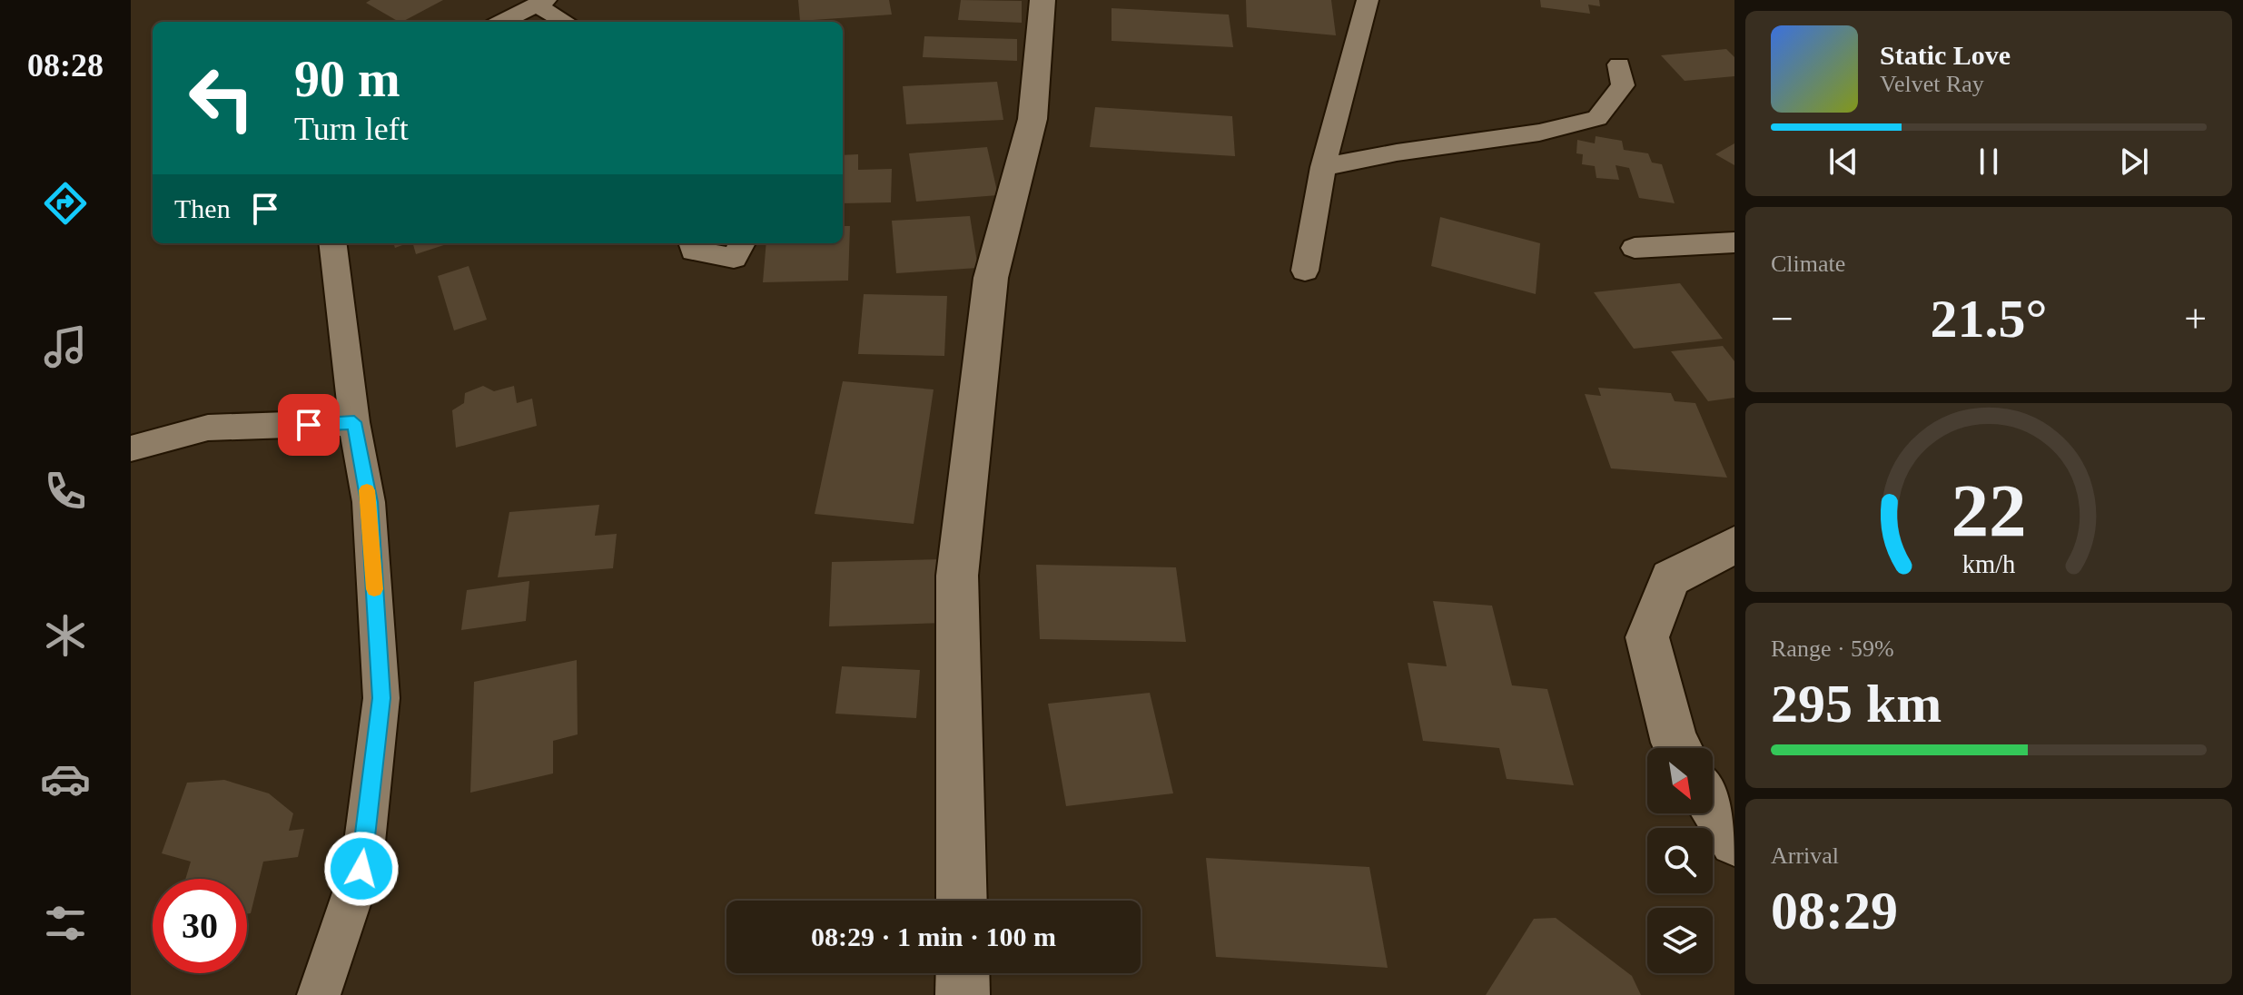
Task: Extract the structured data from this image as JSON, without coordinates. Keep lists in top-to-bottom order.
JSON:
{
  "north": "bottom right",
  "page": {
    "tabs": "08:28",
    "turn": ["90 m", "Turn left"],
    "song": ["Static Love", "Velvet Ray"],
    "then": "Then",
    "tile": [
      "Climate",
      ["Range · 59%", "295 km"],
      ["Arrival", "08:29"]
    ],
    "heat": ["−", "21.5°", "+"],
    "limit": "30",
    "trip": "08:29 · 1 min · 100 m",
    "gauge": ["22", "km/h"]
  }
}
